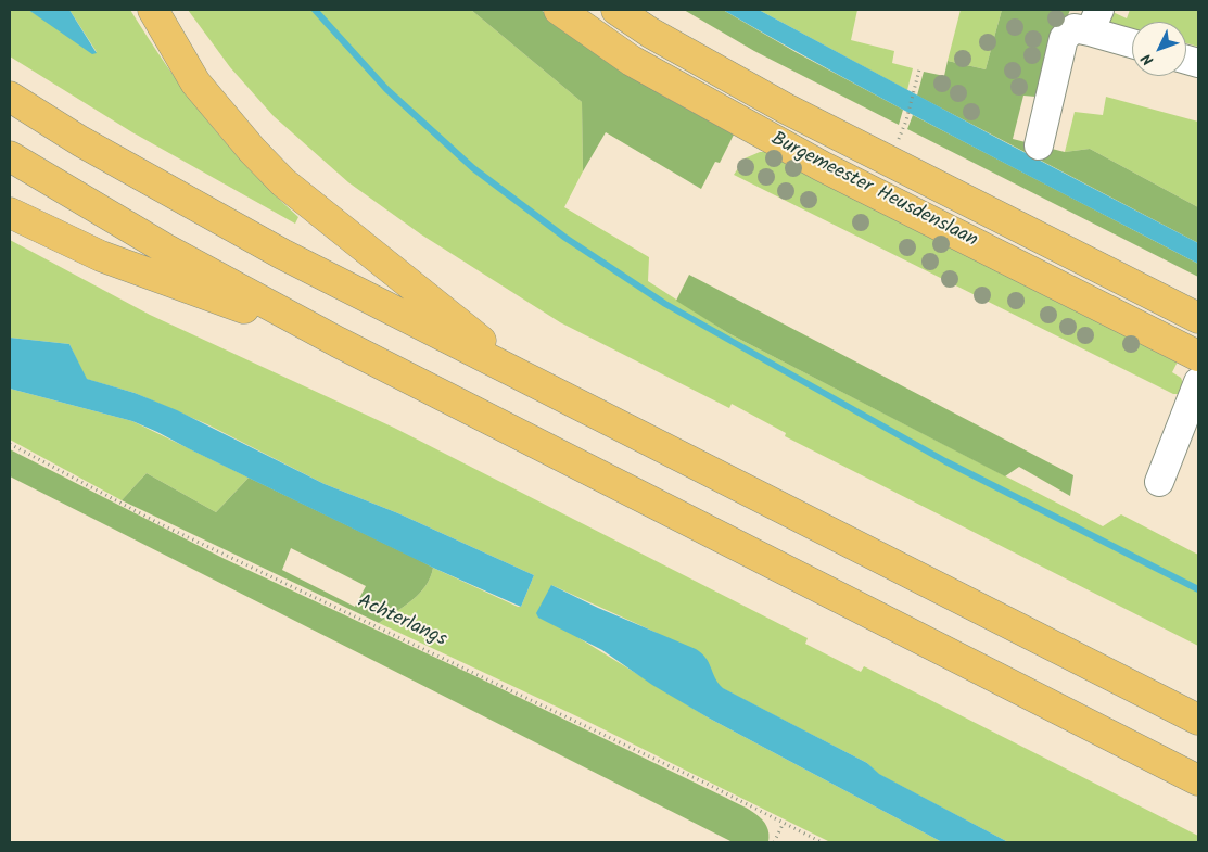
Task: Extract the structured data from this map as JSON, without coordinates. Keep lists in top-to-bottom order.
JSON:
{
  "streets": {
    "main road": ["Burgemeester Heusdenslaan"],
    "path": ["Achterlangs"]
  },
  "north": "bottom left"
}
